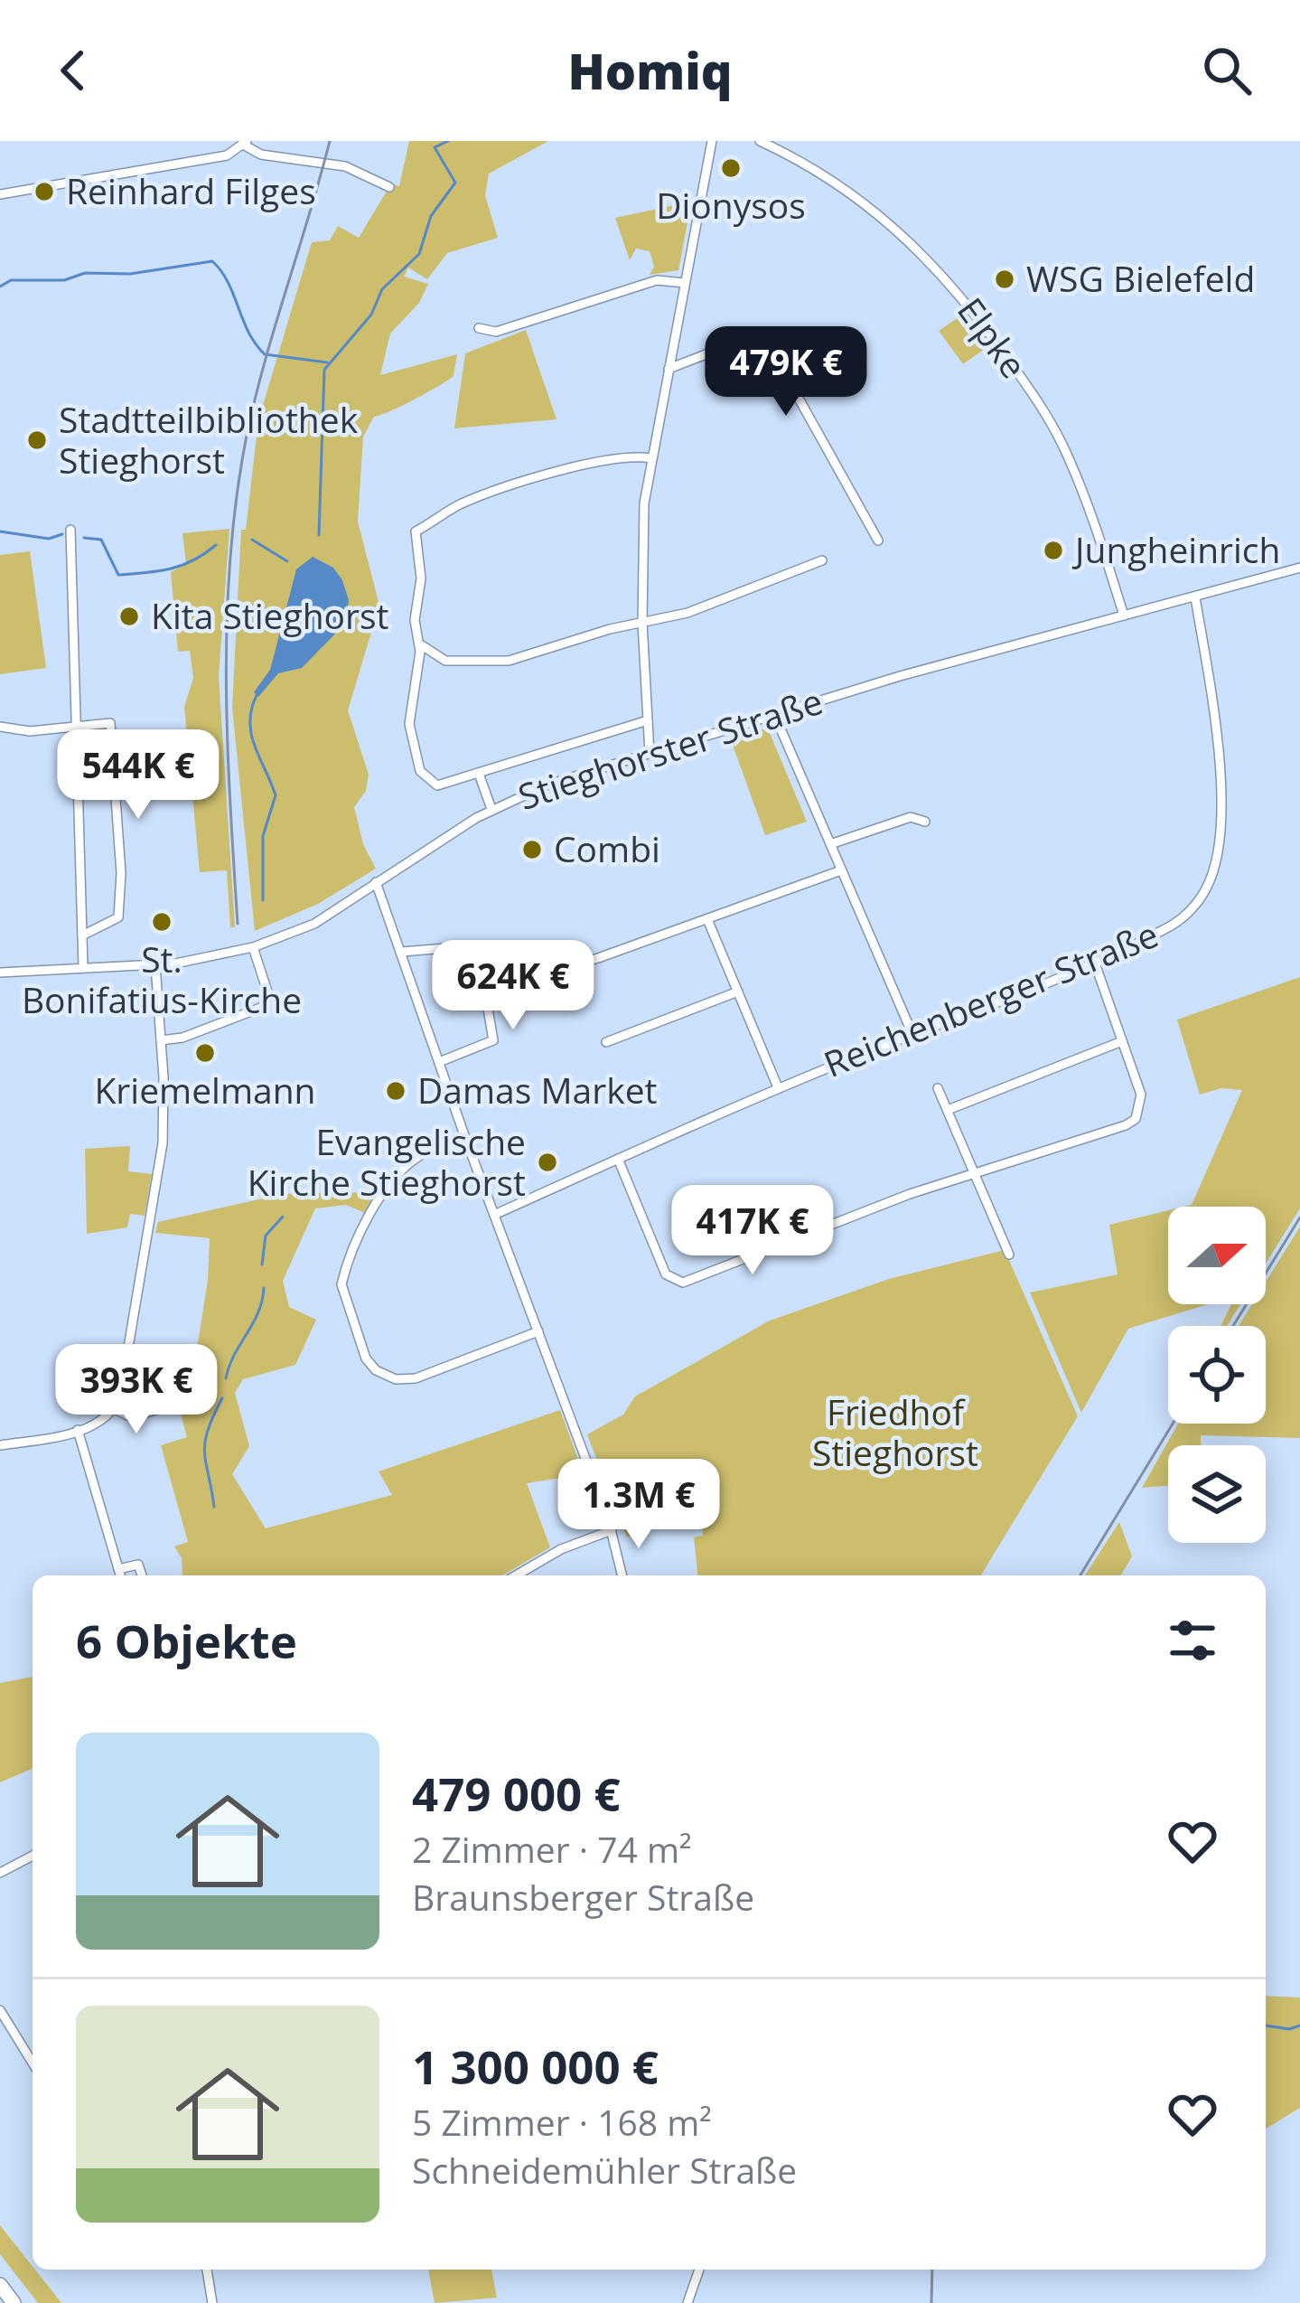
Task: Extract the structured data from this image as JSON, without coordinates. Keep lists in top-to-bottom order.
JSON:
{
  "streets": {
    "street": ["Elpke", "Stieghorster Straße", "Reichenberger Straße"]
  },
  "crossings": [
    ["Elpke", "Stieghorster Straße"],
    ["Stieghorster Straße", "Reichenberger Straße"]
  ],
  "parks": ["Friedhof Stieghorst"],
  "places": [
    "Dionysos",
    "Reinhard Filges",
    "WSG Bielefeld",
    "Stadtteilbibliothek Stieghorst",
    "Jungheinrich",
    "Kita Stieghorst",
    "Combi",
    "St. Bonifatius-Kirche",
    "Kriemelmann",
    "Damas Market",
    "Evangelische Kirche Stieghorst"
  ],
  "north": "right",
  "page": {
    "header": "Homiq",
    "price": [
      "479K €",
      "544K €",
      "624K €",
      "417K €",
      "393K €",
      "1.3M €"
    ],
    "heading": "6 Objekte",
    "list": [
      {
        "name": "479 000 €",
        "note": "2 Zimmer · 74 m² · Braunsberger Straße"
      },
      {
        "name": "1 300 000 €",
        "note": "5 Zimmer · 168 m² · Schneidemühler Straße"
      }
    ]
  }
}
